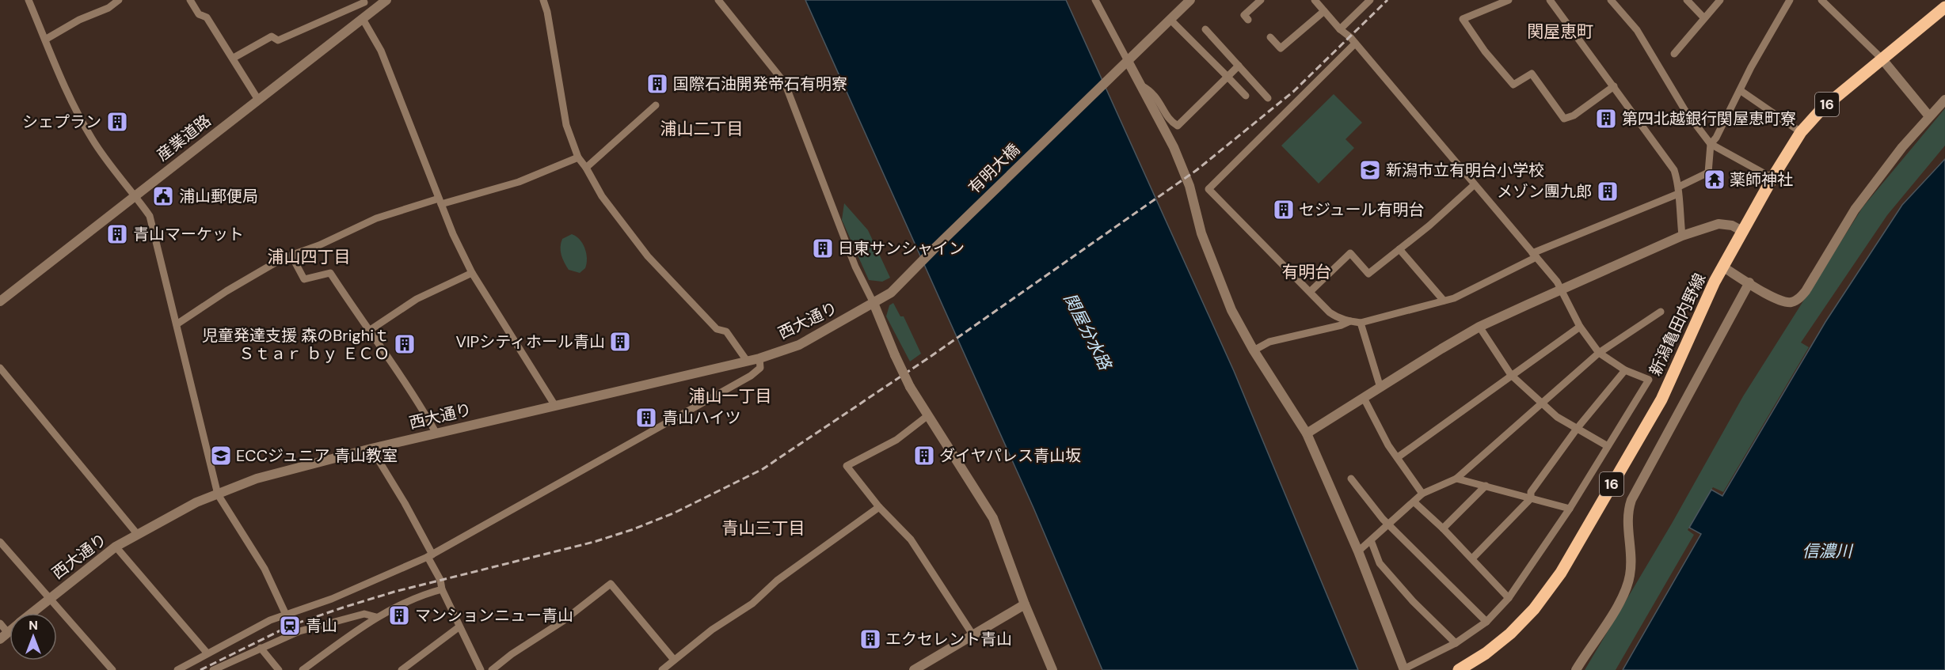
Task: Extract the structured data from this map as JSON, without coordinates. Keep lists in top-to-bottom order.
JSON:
{
  "streets": {
    "main road": ["16", "新潟亀田内野線"],
    "street": ["産業道路", "有明大橋", "西大通り"]
  },
  "crossings": [
    ["有明大橋", "西大通り"]
  ],
  "districts": [
    "関屋恵町",
    "浦山二丁目",
    "浦山四丁目",
    "有明台",
    "浦山一丁目",
    "青山三丁目"
  ],
  "water": ["関屋分水路", "信濃川"],
  "places": {
    "building": [
      "国際石油開発帝石有明寮",
      "第四北越銀行関屋恵町寮",
      "シェプラン",
      "メゾン團九郎",
      "セジュール有明台",
      "青山マーケット",
      "日東サンシャイン",
      "VIPシティホール青山",
      "児童発達支援 森のBrighiｔ Ｓｔａｒ ｂｙ ＥＣＯ",
      "青山ハイツ",
      "ダイヤパレス青山坂",
      "マンションニュー青山",
      "エクセレント青山"
    ],
    "school or university": ["新潟市立有明台小学校", "ECCジュニア 青山教室"],
    "temple": ["薬師神社"],
    "public building": ["浦山郵便局"],
    "station": ["青山"]
  },
  "north": "top"
}
